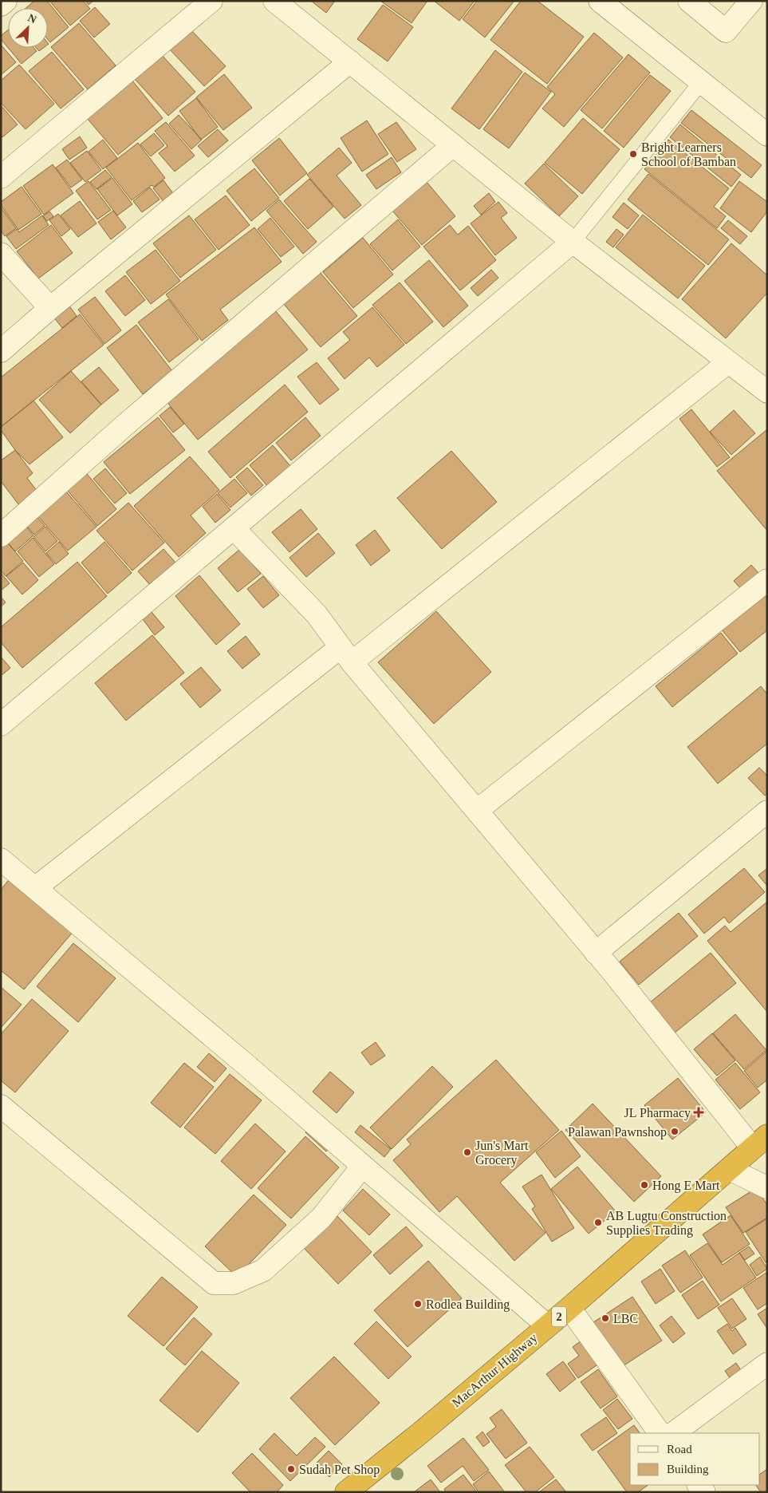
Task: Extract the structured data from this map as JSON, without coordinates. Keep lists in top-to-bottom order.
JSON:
{
  "streets": {
    "highway": ["2", "MacArthur Highway"]
  },
  "places": {
    "other": [
      "Bright Learners School of Bamban",
      "Palawan Pawnshop",
      "Jun's Mart Grocery",
      "Hong E Mart",
      "AB Lugtu Construction Supplies Trading",
      "Rodlea Building",
      "LBC",
      "Sudah Pet Shop"
    ],
    "health": ["JL Pharmacy"]
  },
  "legend": ["Road", "Building"],
  "north": "top right"
}
